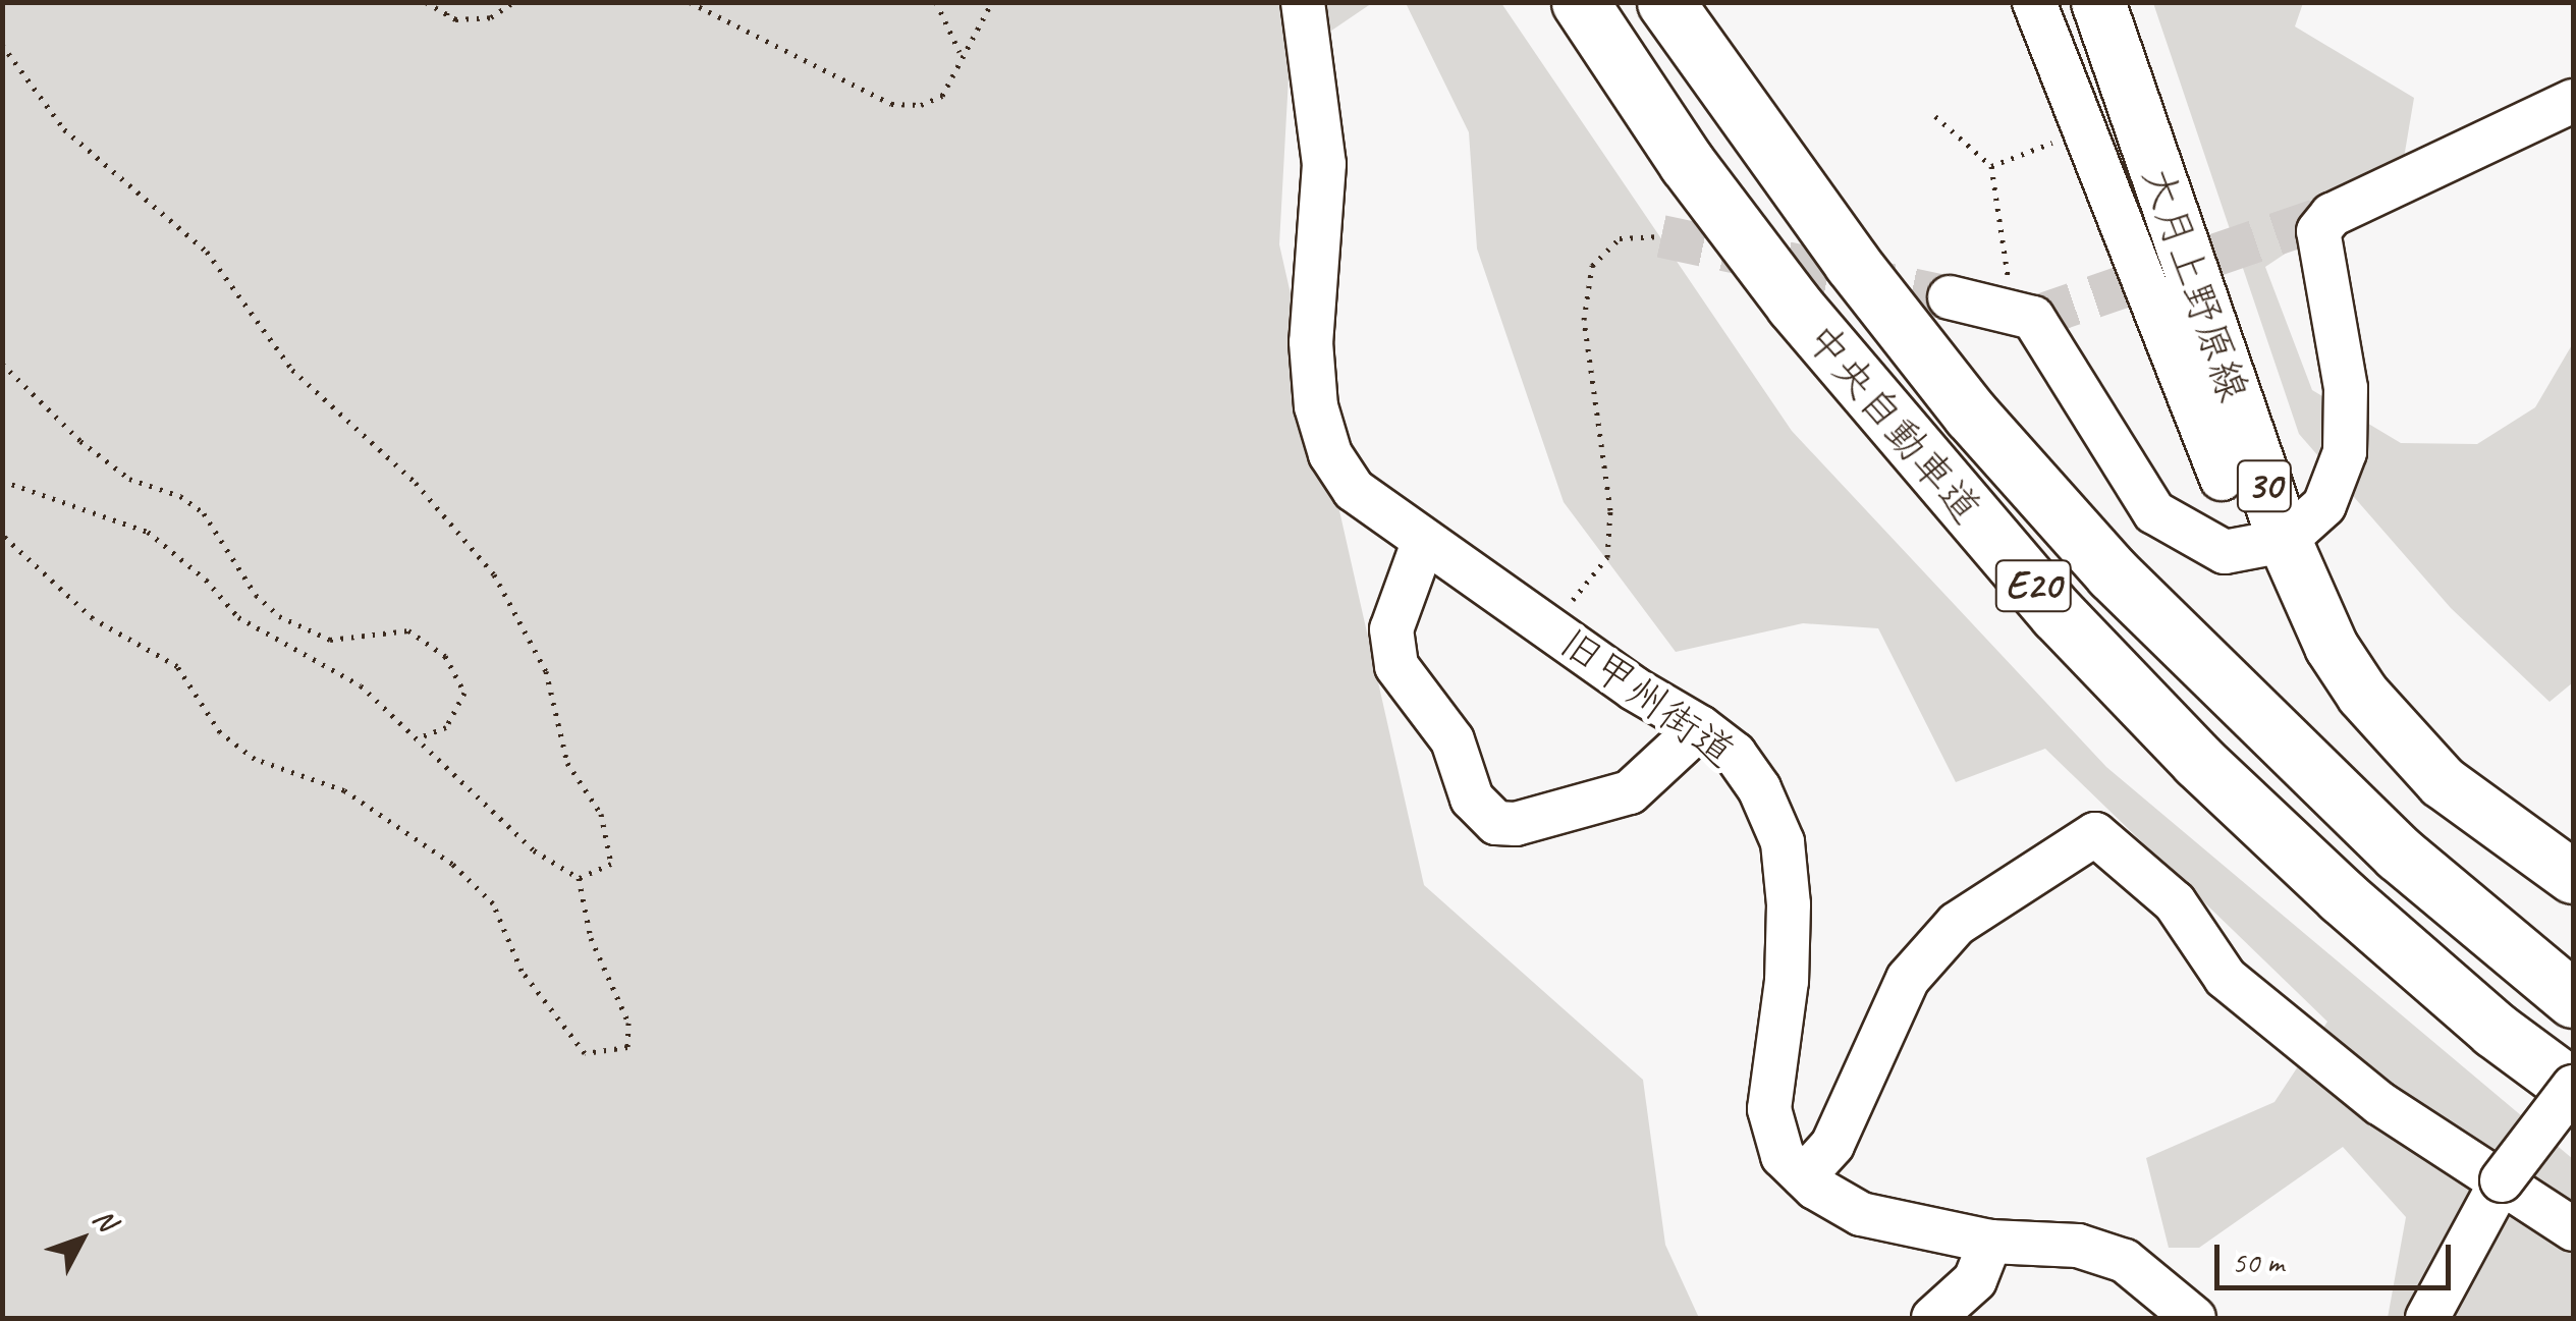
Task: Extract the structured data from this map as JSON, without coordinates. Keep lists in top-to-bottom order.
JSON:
{
  "streets": {
    "highway": ["中央自動車道", "E20"],
    "main road": ["大月上野原線", "30"],
    "street": ["旧甲州街道"]
  },
  "scale_bar": "50 m",
  "north": "top right"
}
